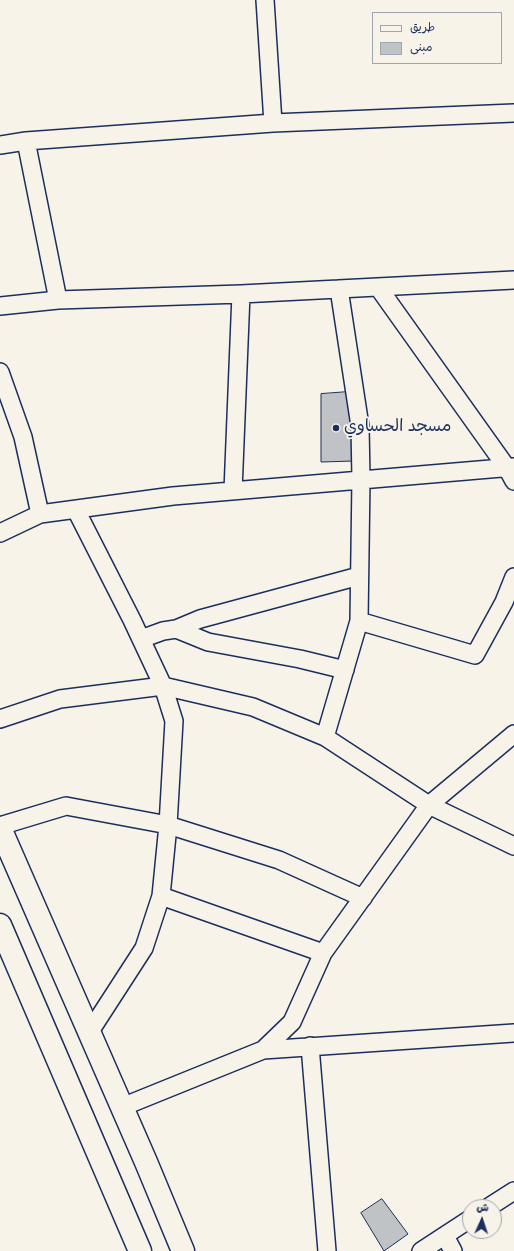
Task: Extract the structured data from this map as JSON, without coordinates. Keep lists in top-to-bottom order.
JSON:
{
  "places": ["مسجد الحساوي"],
  "legend": ["طريق", "مبنى"],
  "north": "top"
}
